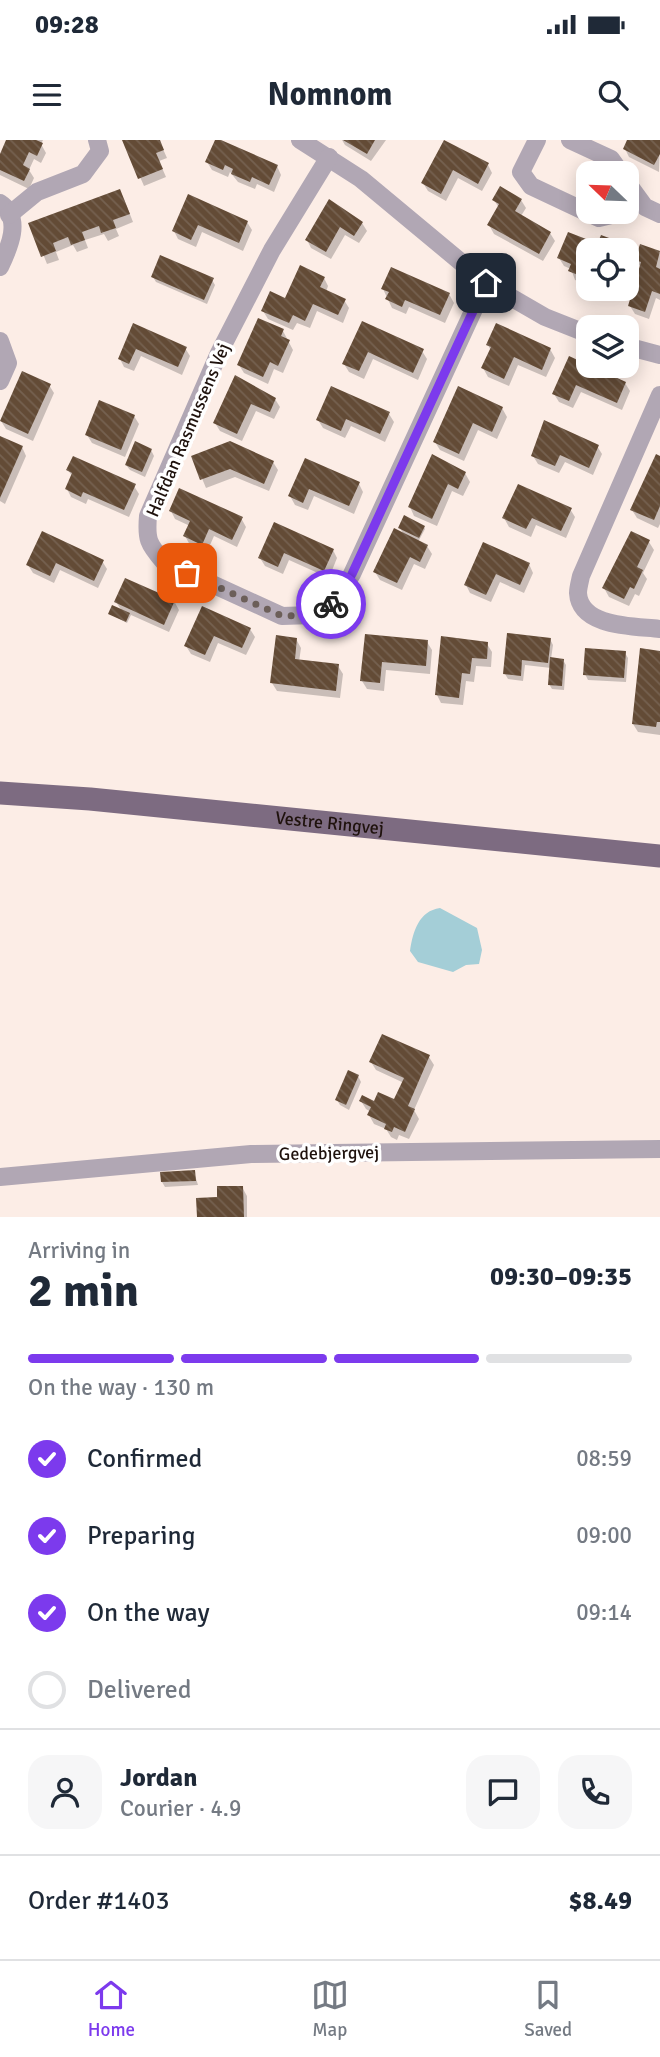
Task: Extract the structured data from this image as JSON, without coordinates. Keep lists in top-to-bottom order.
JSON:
{
  "streets": {
    "main road": ["Vestre Ringvej"],
    "street": ["Halfdan Rasmussens Vej", "Gedebjergvej"]
  },
  "north": "top left",
  "page": {
    "status": "09:28",
    "header": "Nomnom",
    "heading": ["2 min", "Arriving in", "09:30–09:35"],
    "panel": [
      "Jordan",
      "Courier · 4.9",
      "Order #1403",
      "$8.49"
    ],
    "bar": "On the way · 130 m",
    "list": [
      ["Confirmed", "08:59"],
      ["Preparing", "09:00"],
      ["On the way", "09:14"],
      "Delivered"
    ],
    "tabs": ["Home", "Map", "Saved"]
  }
}
